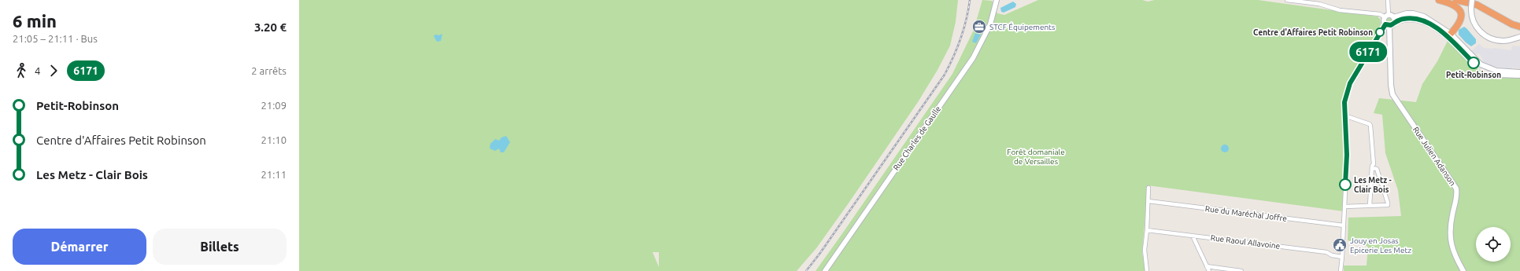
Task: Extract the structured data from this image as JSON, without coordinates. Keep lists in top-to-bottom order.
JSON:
{
  "streets": {
    "main road": ["Rue Charles de Gaulle", "Rue Julien Adanson"],
    "street": ["Rue du Maréchal Joffre", "Rue Raoul Allavoine"]
  },
  "parks": ["Forêt domaniale de Versailles"],
  "places": {
    "office": ["STCF Équipements"],
    "other": ["Centre d'Affaires Petit Robinson", "Petit-Robinson", "Les Metz - Clair Bois"],
    "public building": ["Jouy en Josas Epicerie Les Metz"]
  },
  "lines": ["bus line 6171"],
  "page": {
    "heading": ["6 min", "21:05 – 21:11 · Bus", "3.20 €"],
    "on_map": "6171",
    "legs": ["4", "6171", "2 arrêts"],
    "list": [
      {
        "name": "Petit-Robinson",
        "value": "21:09"
      },
      {
        "name": "Centre d'Affaires Petit Robinson",
        "value": "21:10"
      },
      {
        "name": "Les Metz - Clair Bois",
        "value": "21:11"
      }
    ],
    "buttons": ["Démarrer", "Billets"]
  }
}
